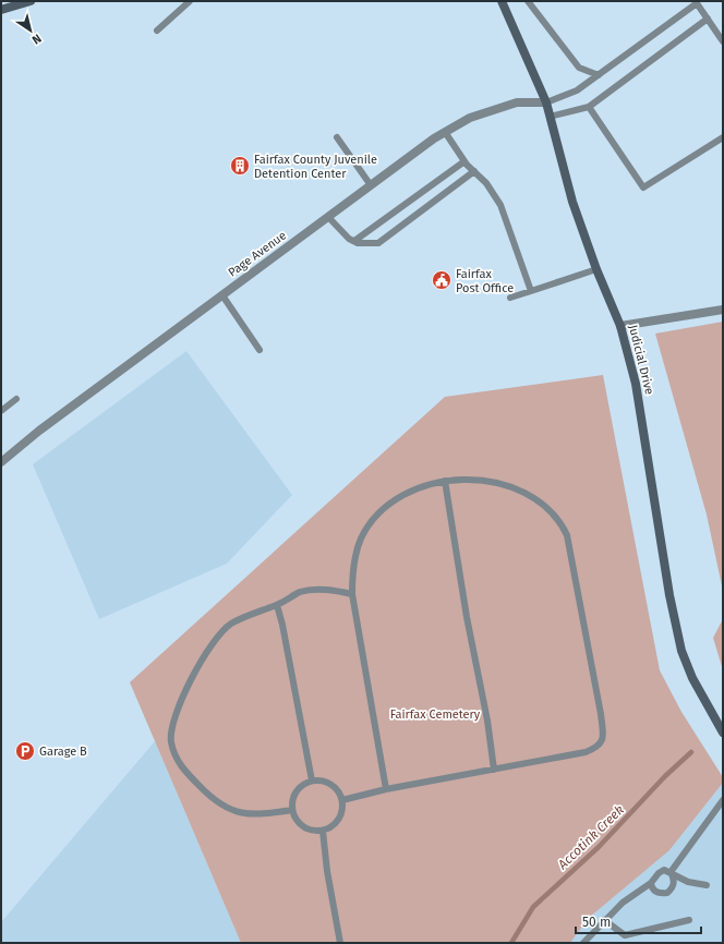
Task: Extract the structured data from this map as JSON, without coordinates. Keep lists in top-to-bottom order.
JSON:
{
  "streets": {
    "street": ["Page Avenue", "Judicial Drive"]
  },
  "crossings": [
    ["Page Avenue", "Judicial Drive"]
  ],
  "water": ["Accotink Creek"],
  "parks": ["Fairfax Cemetery"],
  "places": {
    "building": ["Fairfax County Juvenile Detention Center"],
    "public building": ["Fairfax Post Office"],
    "parking": ["Garage B"]
  },
  "scale_bar": "50 m",
  "north": "bottom right"
}
